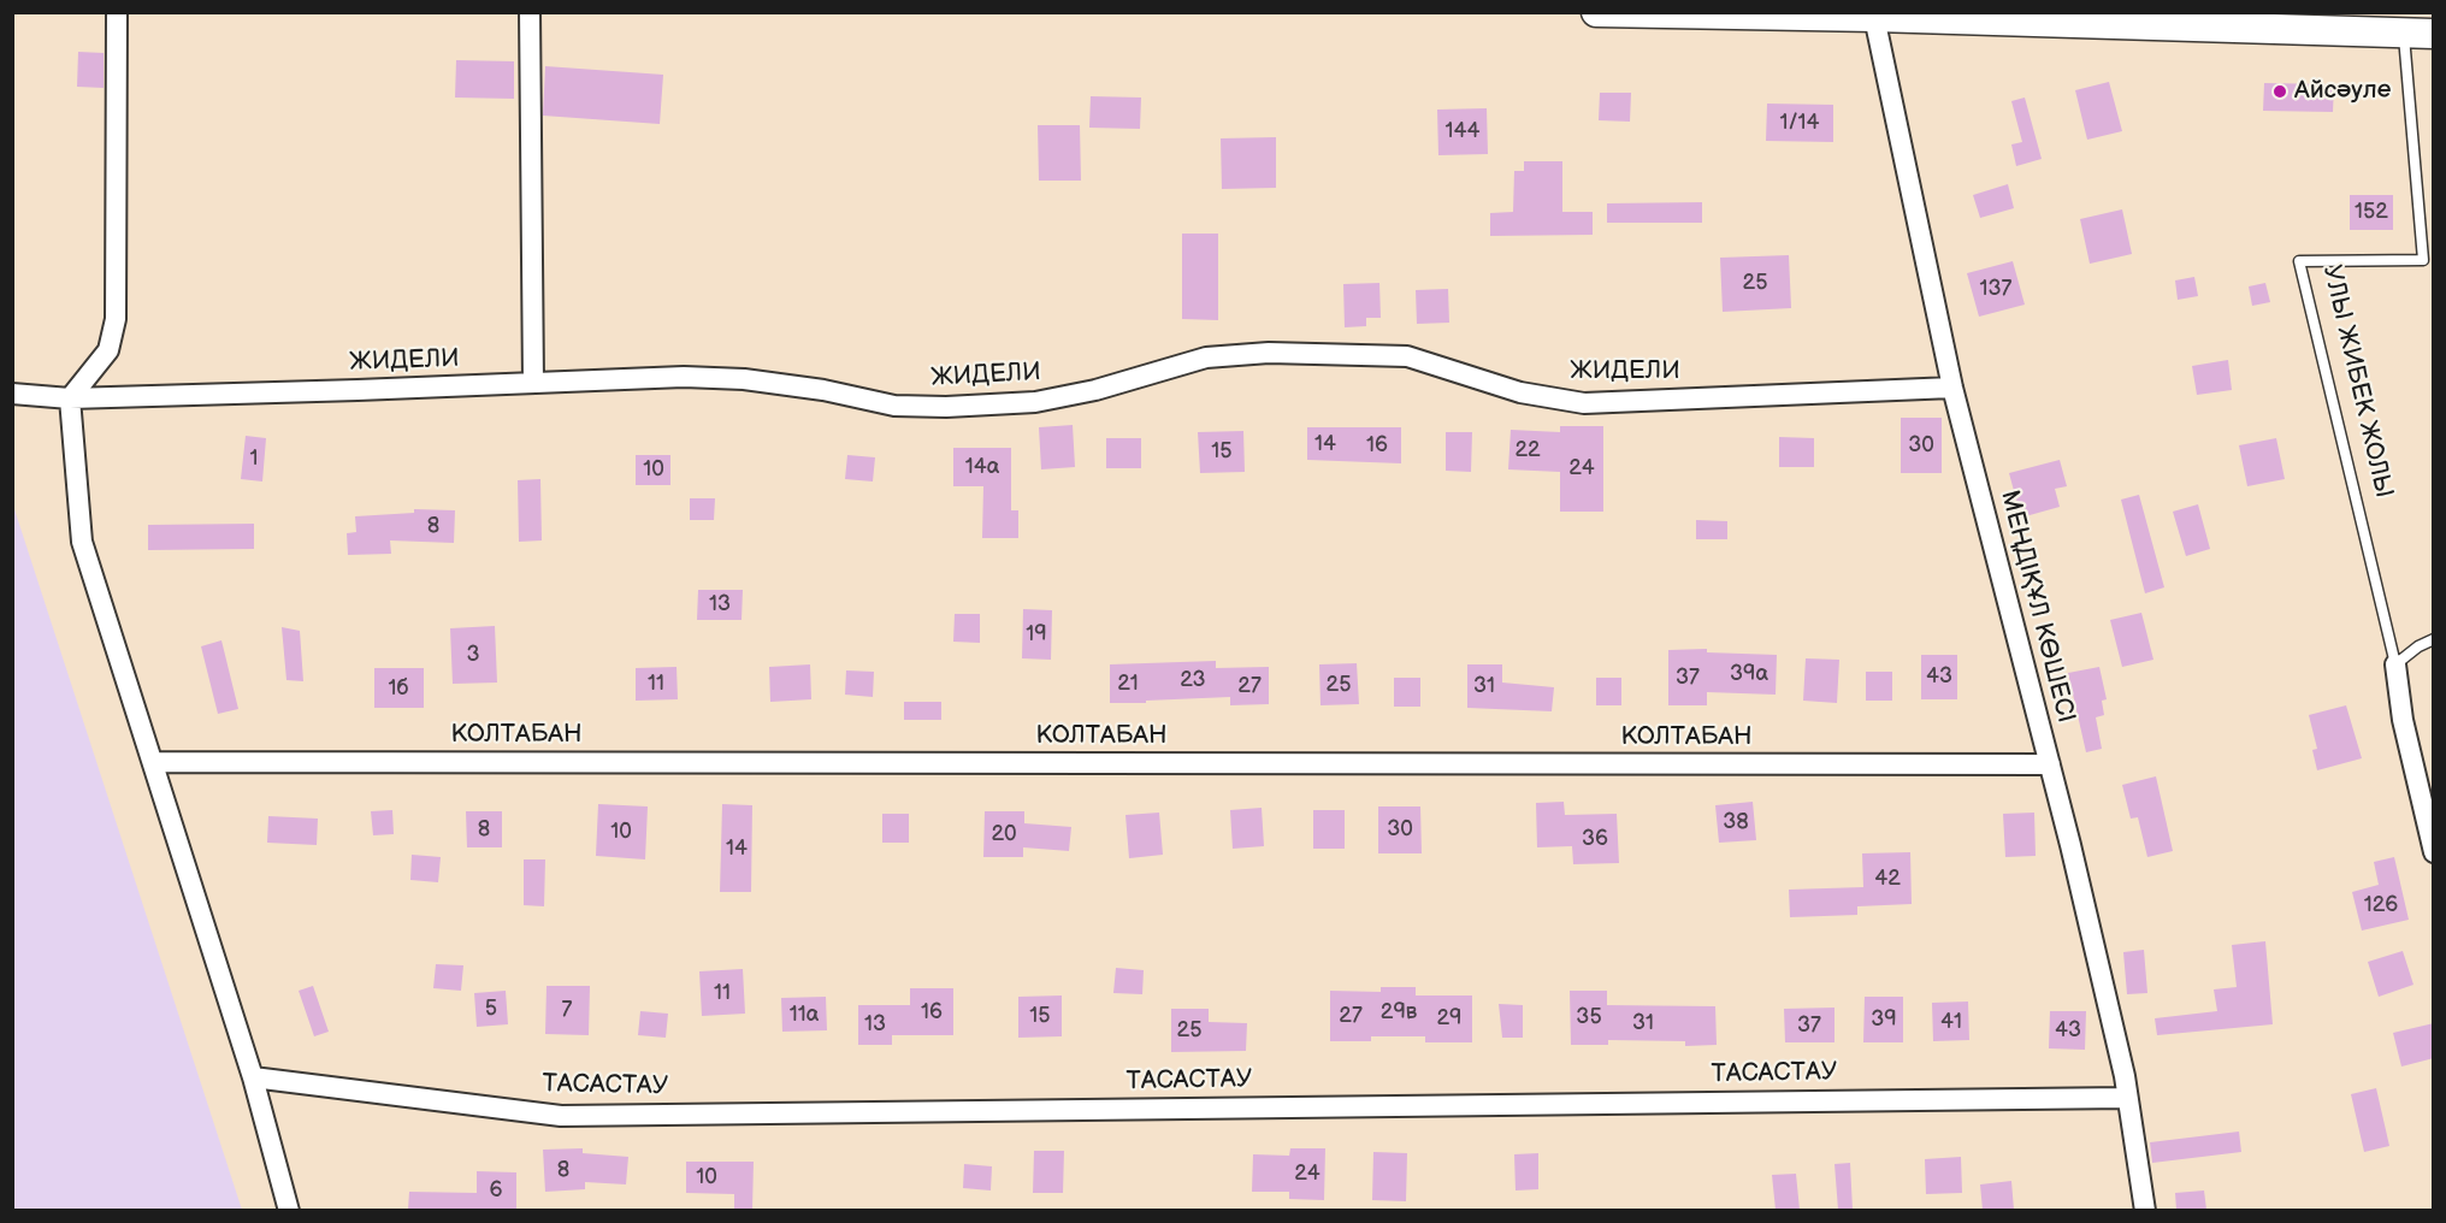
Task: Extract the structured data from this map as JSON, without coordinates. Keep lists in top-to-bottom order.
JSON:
{
  "streets": {
    "street": [
      "ЖИДЕЛИ",
      "УЛЫ ЖИБЕК ЖОЛЫ",
      "МЕҢДІҚҰЛ КӨШЕСІ",
      "КОЛТАБАН",
      "ТАСАСТАУ"
    ]
  },
  "crossings": [
    ["ЖИДЕЛИ", "МЕҢДІҚҰЛ КӨШЕСІ"],
    ["МЕҢДІҚҰЛ КӨШЕСІ", "КОЛТАБАН"],
    ["МЕҢДІҚҰЛ КӨШЕСІ", "ТАСАСТАУ"]
  ],
  "places": ["Айсəyле"],
  "house_numbers": [
    "1/14",
    "144",
    "152",
    "25",
    "137",
    "14",
    "16",
    "30",
    "22",
    "15",
    "1",
    "14а",
    "24",
    "10",
    "8",
    "13",
    "19",
    "3",
    "39а",
    "43",
    "37",
    "23",
    "11",
    "21",
    "25",
    "27",
    "31",
    "1б",
    "38",
    "8",
    "30",
    "10",
    "20",
    "36",
    "14",
    "42",
    "126",
    "11",
    "5",
    "7",
    "16",
    "29в",
    "11а",
    "15",
    "27",
    "35",
    "29",
    "39",
    "41",
    "31",
    "13",
    "37",
    "25",
    "43",
    "8",
    "24",
    "10",
    "6"
  ]
}
